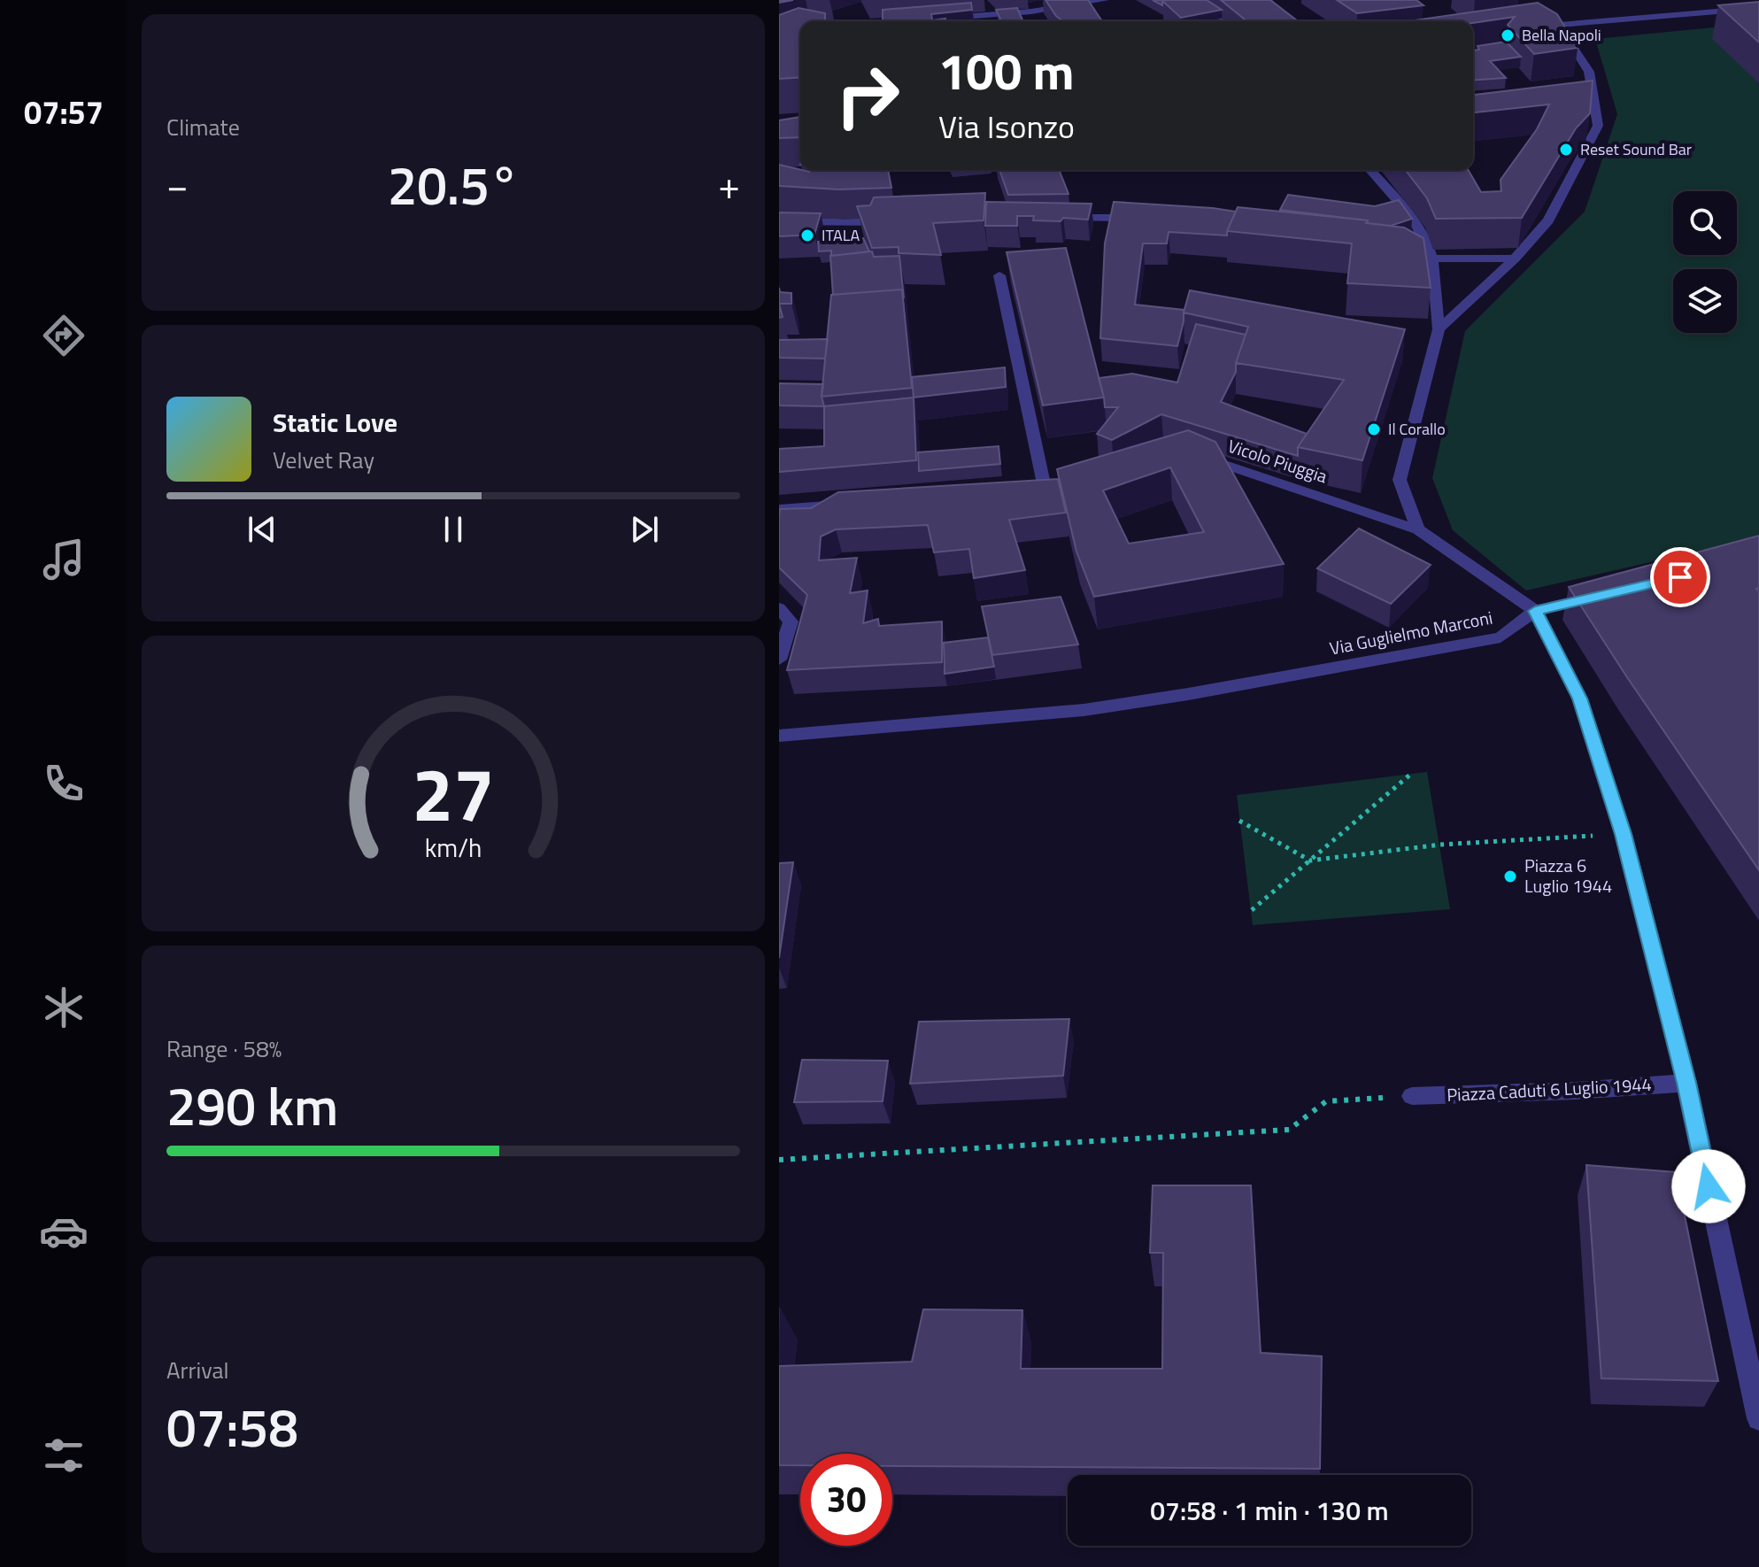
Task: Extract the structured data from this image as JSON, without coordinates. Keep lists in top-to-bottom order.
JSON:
{
  "streets": {
    "street": ["Vicolo Piuggia", "Via Guglielmo Marconi", "Piazza Caduti 6 Luglio 1944"]
  },
  "crossings": [
    ["Vicolo Piuggia", "Via Guglielmo Marconi"]
  ],
  "places": [
    "Bella Napoli",
    "Reset Sound Bar",
    "ITALA",
    "Il Corallo",
    "Piazza 6 Luglio 1944"
  ],
  "page": {
    "tabs": "07:57",
    "tile": [
      "Climate",
      ["Range · 58%", "290 km"],
      ["Arrival", "07:58"]
    ],
    "turn": ["100 m", "Via Isonzo"],
    "heat": ["−", "20.5°", "+"],
    "song": ["Static Love", "Velvet Ray"],
    "limit": "30",
    "trip": "07:58 · 1 min · 130 m",
    "gauge": ["27", "km/h"]
  }
}
